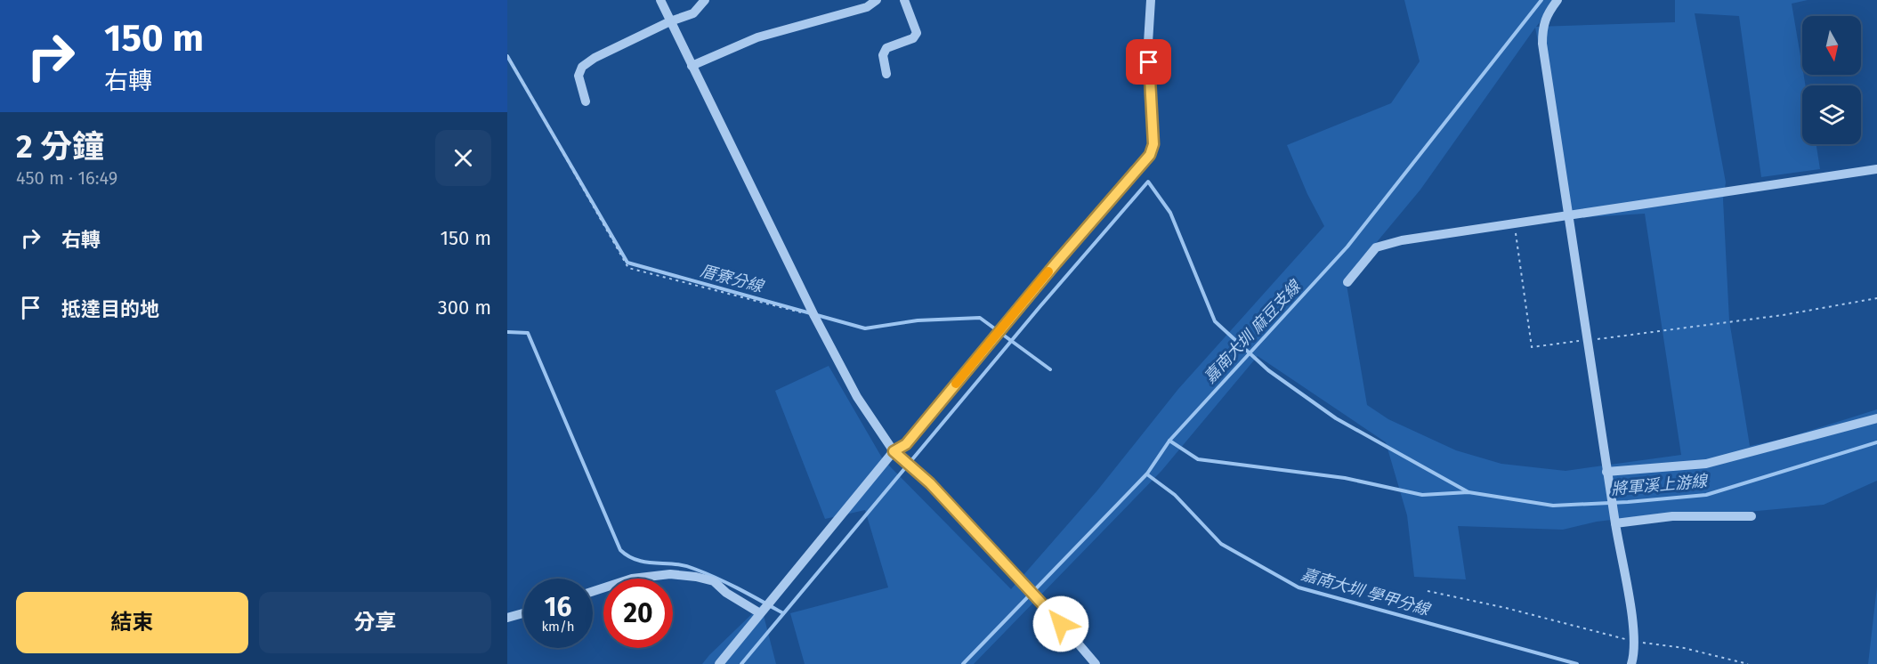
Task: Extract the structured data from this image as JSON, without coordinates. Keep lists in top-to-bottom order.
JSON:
{
  "water": [
    "厝寮分線",
    "嘉南大圳 麻豆支線",
    "將軍溪上游線",
    "嘉南大圳 學甲分線"
  ],
  "north": "bottom",
  "page": {
    "turn": ["150 m", "右轉"],
    "heading": ["2 分鐘", "450 m · 16:49"],
    "list": [
      {
        "name": "右轉",
        "value": "150 m"
      },
      {
        "name": "抵達目的地",
        "value": "300 m"
      }
    ],
    "speed": "16 km/h",
    "limit": "20",
    "buttons": ["結束", "分享"]
  }
}
